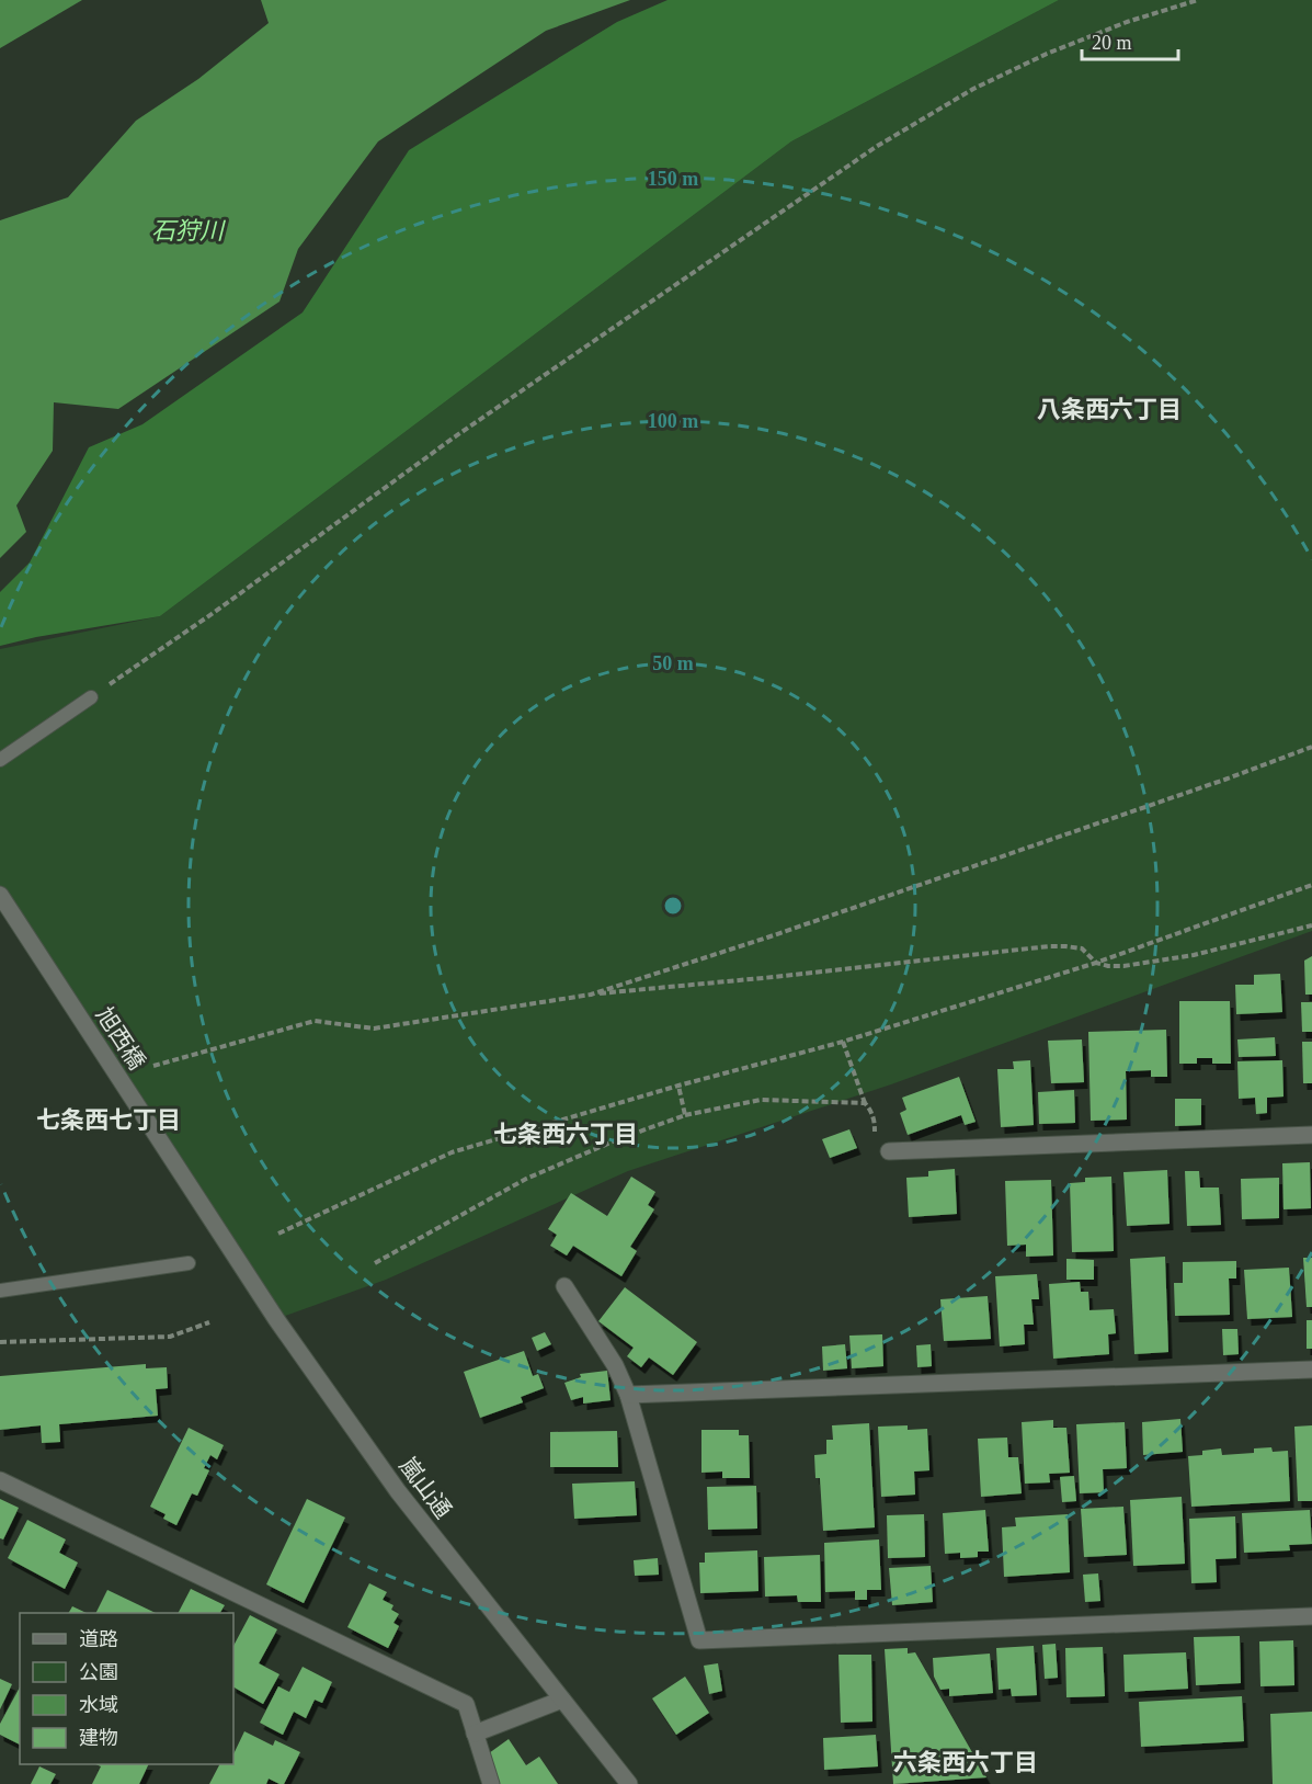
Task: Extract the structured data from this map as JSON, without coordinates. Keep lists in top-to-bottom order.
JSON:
{
  "streets": {
    "street": ["旭西橋", "嵐山通"]
  },
  "crossings": [
    ["旭西橋", "嵐山通"]
  ],
  "districts": [
    "八条西六丁目",
    "七条西七丁目",
    "七条西六丁目",
    "六条西六丁目"
  ],
  "water": ["石狩川"],
  "legend": [
    "道路",
    "公園",
    "水域",
    "建物"
  ],
  "scale_bar": "20 m",
  "rings": ["150 m", "100 m", "50 m"]
}
